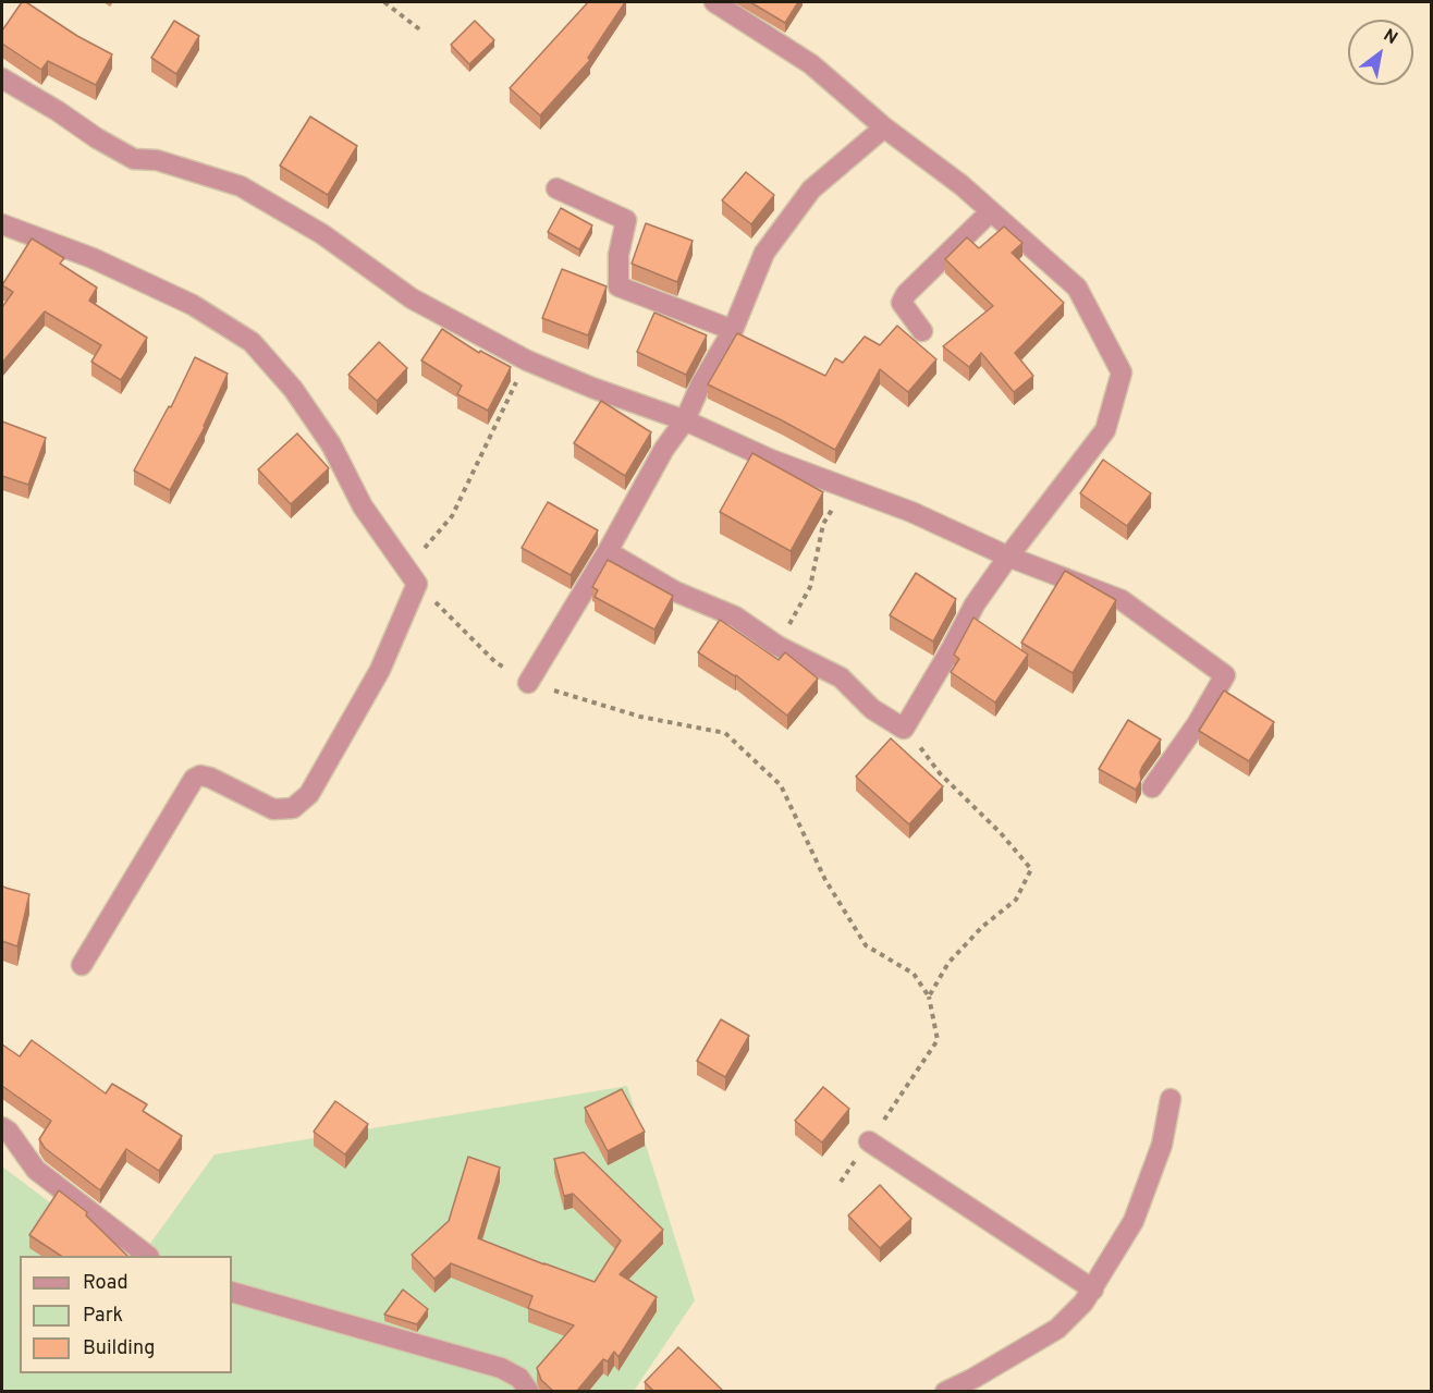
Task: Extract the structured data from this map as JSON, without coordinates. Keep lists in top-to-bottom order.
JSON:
{
  "legend": ["Road", "Park", "Building"],
  "north": "top right"
}
